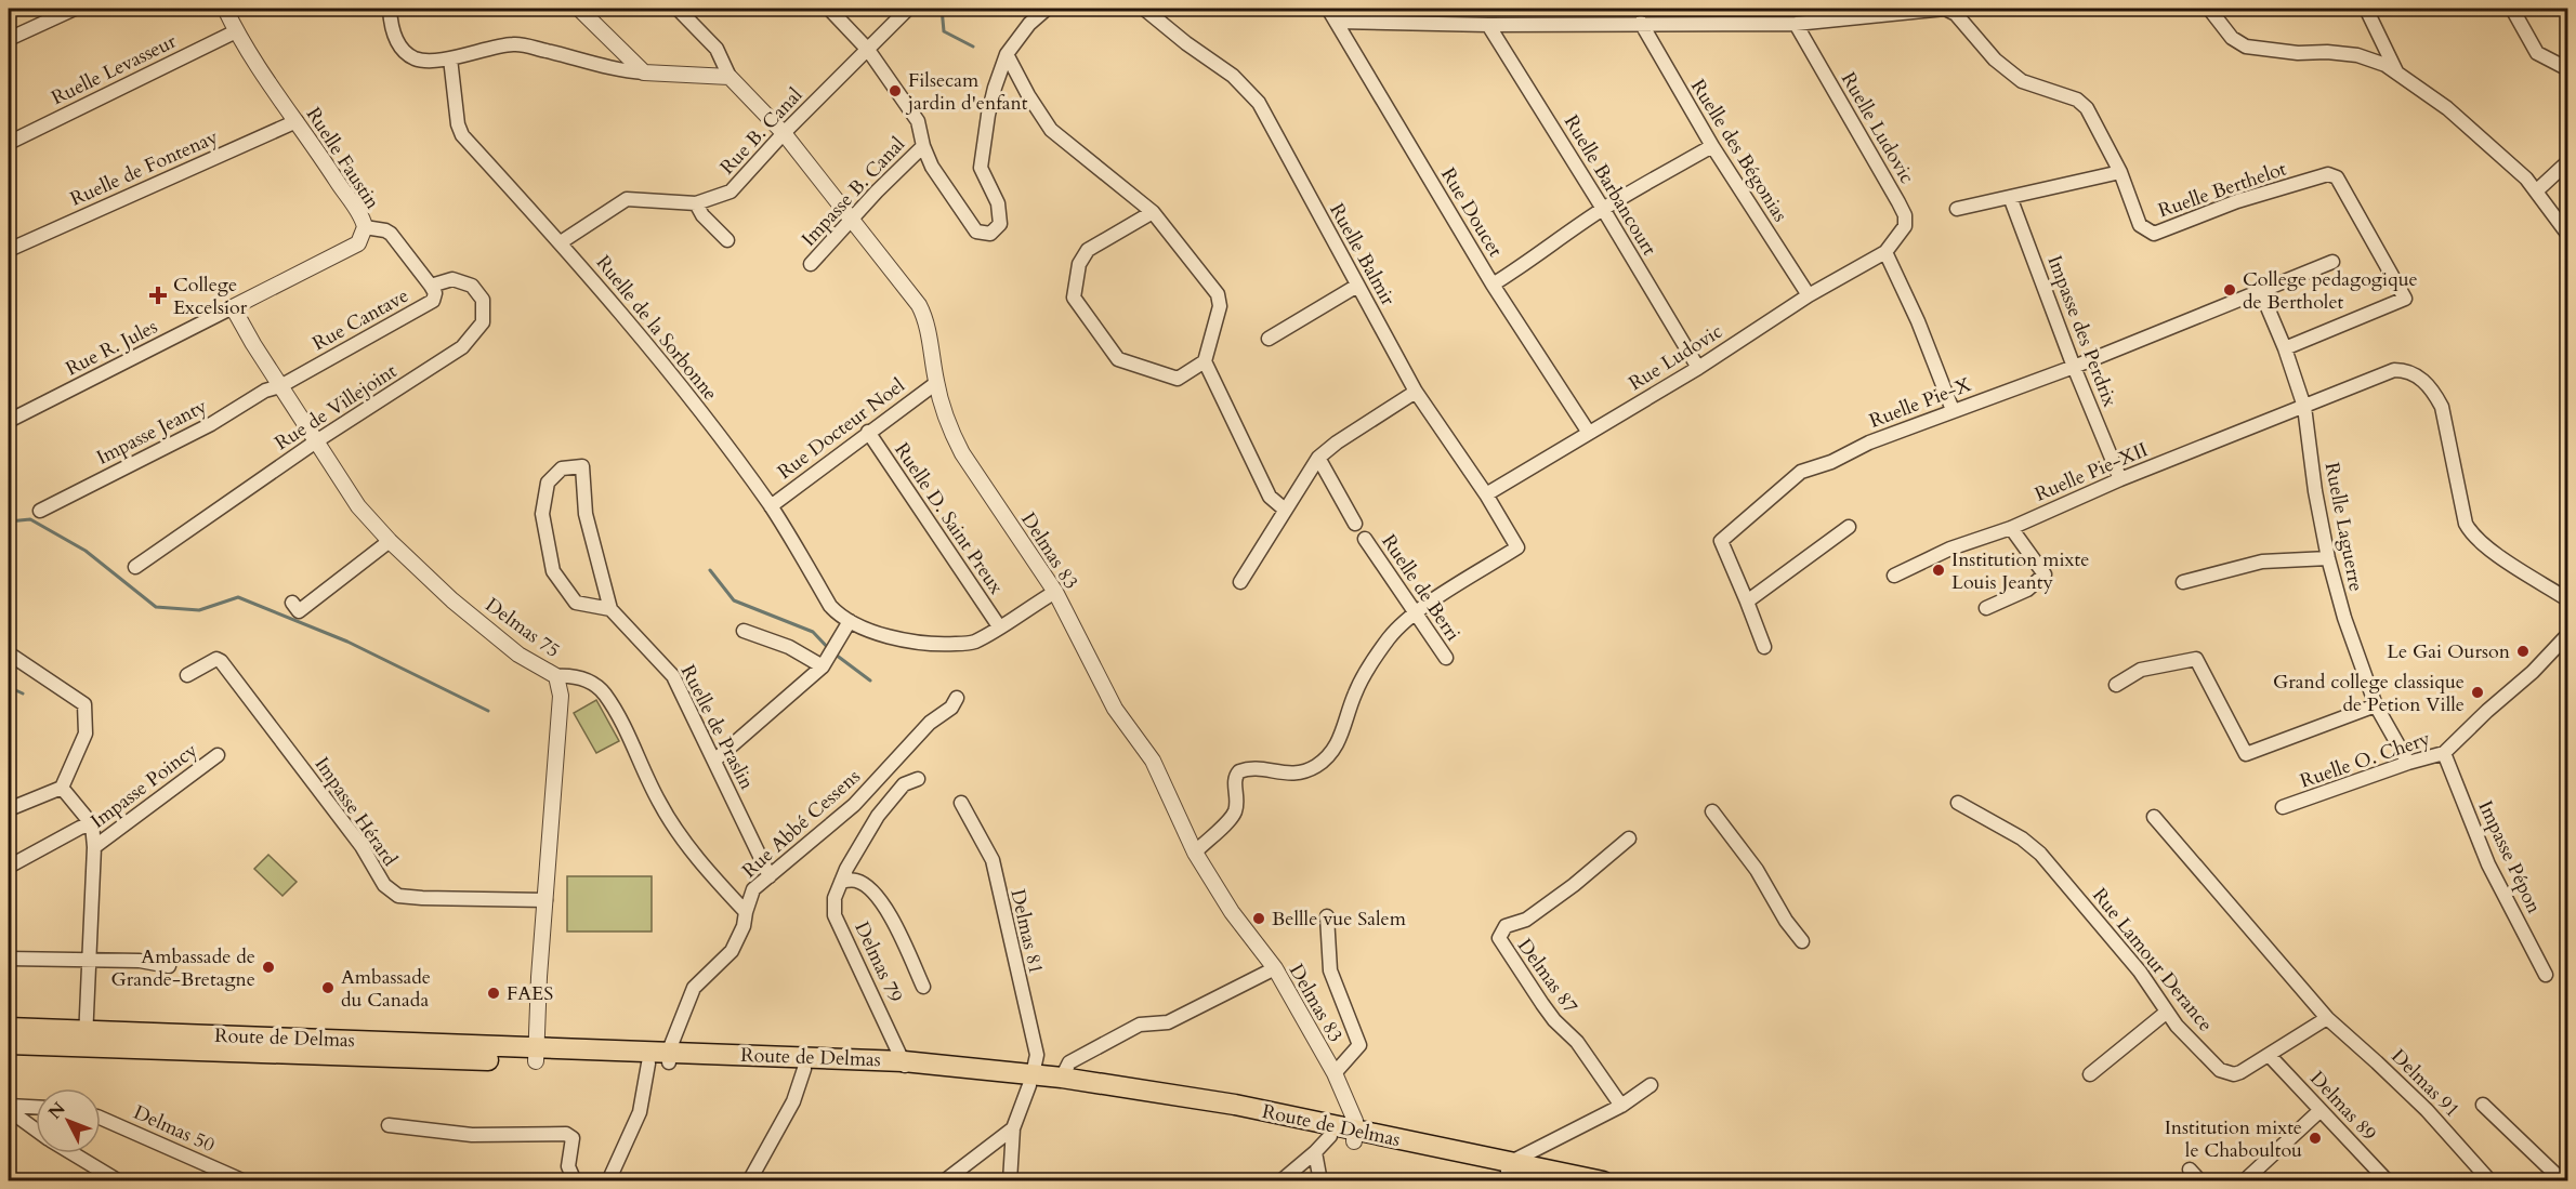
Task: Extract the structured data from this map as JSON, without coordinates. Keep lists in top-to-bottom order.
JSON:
{
  "streets": {
    "main road": ["Route de Delmas"],
    "street": [
      "Ruelle Levasseur",
      "Ruelle Ludovic",
      "Rue B. Canal",
      "Ruelle des Bégonias",
      "Ruelle Faustin",
      "Ruelle de Fontenay",
      "Ruelle Barbancourt",
      "Ruelle Berthelot",
      "Impasse B. Canal",
      "Rue Doucet",
      "Ruelle Balmir",
      "Rue Cantave",
      "Ruelle de la Sorbonne",
      "Impasse des Perdrix",
      "Rue R. Jules",
      "Rue Ludovic",
      "Ruelle Pie-X",
      "Rue de Villejoint",
      "Rue Docteur Noel",
      "Impasse Jeanty",
      "Ruelle Pie-XII",
      "Ruelle D. Saint Preux",
      "Ruelle Laguerre",
      "Delmas 83",
      "Ruelle de Berri",
      "Delmas 75",
      "Ruelle de Praslin",
      "Ruelle O. Chery",
      "Impasse Poincy",
      "Impasse Hérard",
      "Rue Abbé Cessens",
      "Impasse Pépon",
      "Delmas 81",
      "Rue Lamour Derance",
      "Delmas 79",
      "Delmas 87",
      "Delmas 91",
      "Delmas 89",
      "Delmas 50"
    ]
  },
  "crossings": [
    ["Ruelle Levasseur", "Ruelle Faustin"],
    ["Ruelle Ludovic", "Ruelle Berthelot"],
    ["Ruelle Ludovic", "Rue Ludovic"],
    ["Rue B. Canal", "Ruelle de la Sorbonne"],
    ["Rue B. Canal", "Delmas 83"],
    ["Ruelle des Bégonias", "Ruelle Berthelot"],
    ["Ruelle des Bégonias", "Rue Ludovic"],
    ["Ruelle Faustin", "Ruelle de Fontenay"],
    ["Ruelle Faustin", "Rue Cantave"],
    ["Ruelle Faustin", "Rue R. Jules"],
    ["Ruelle Faustin", "Delmas 75"],
    ["Ruelle Barbancourt", "Ruelle Berthelot"],
    ["Ruelle Barbancourt", "Rue Ludovic"],
    ["Ruelle Berthelot", "Rue Doucet"],
    ["Ruelle Berthelot", "Ruelle Laguerre"],
    ["Impasse B. Canal", "Delmas 83"],
    ["Rue Doucet", "Rue Ludovic"],
    ["Ruelle Balmir", "Rue Ludovic"],
    ["Ruelle Balmir", "Ruelle de Berri"],
    ["Rue Cantave", "Rue de Villejoint"],
    ["Rue Cantave", "Impasse Jeanty"],
    ["Rue Cantave", "Delmas 75"],
    ["Ruelle de la Sorbonne", "Rue Docteur Noel"],
    ["Impasse des Perdrix", "Ruelle Pie-X"],
    ["Impasse des Perdrix", "Ruelle Pie-XII"],
    ["Rue R. Jules", "Delmas 75"],
    ["Ruelle Pie-X", "Ruelle Laguerre"],
    ["Rue de Villejoint", "Delmas 75"],
    ["Rue Docteur Noel", "Ruelle D. Saint Preux"],
    ["Rue Docteur Noel", "Delmas 83"],
    ["Impasse Jeanty", "Delmas 75"],
    ["Ruelle Pie-XII", "Ruelle Laguerre"],
    ["Ruelle Laguerre", "Ruelle O. Chery"],
    ["Delmas 83", "Route de Delmas"],
    ["Delmas 75", "Impasse Hérard"],
    ["Delmas 75", "Route de Delmas"],
    ["Ruelle de Praslin", "Rue Abbé Cessens"],
    ["Ruelle O. Chery", "Impasse Pépon"],
    ["Rue Abbé Cessens", "Route de Delmas"],
    ["Delmas 81", "Route de Delmas"],
    ["Rue Lamour Derance", "Delmas 91"],
    ["Rue Lamour Derance", "Delmas 89"],
    ["Delmas 79", "Route de Delmas"]
  ],
  "places": {
    "other": [
      "Filsecam jardin d'enfant",
      "College pedagogique de Bertholet",
      "Institution mixte Louis Jeanty",
      "Le Gai Ourson",
      "Grand college classique de Petion Ville",
      "Bellle vue Salem",
      "Ambassade de Grande-Bretagne",
      "Ambassade du Canada",
      "FAES",
      "Institution mixte le Chaboultou"
    ],
    "health": ["College Excelsior"]
  },
  "north": "top left"
}
